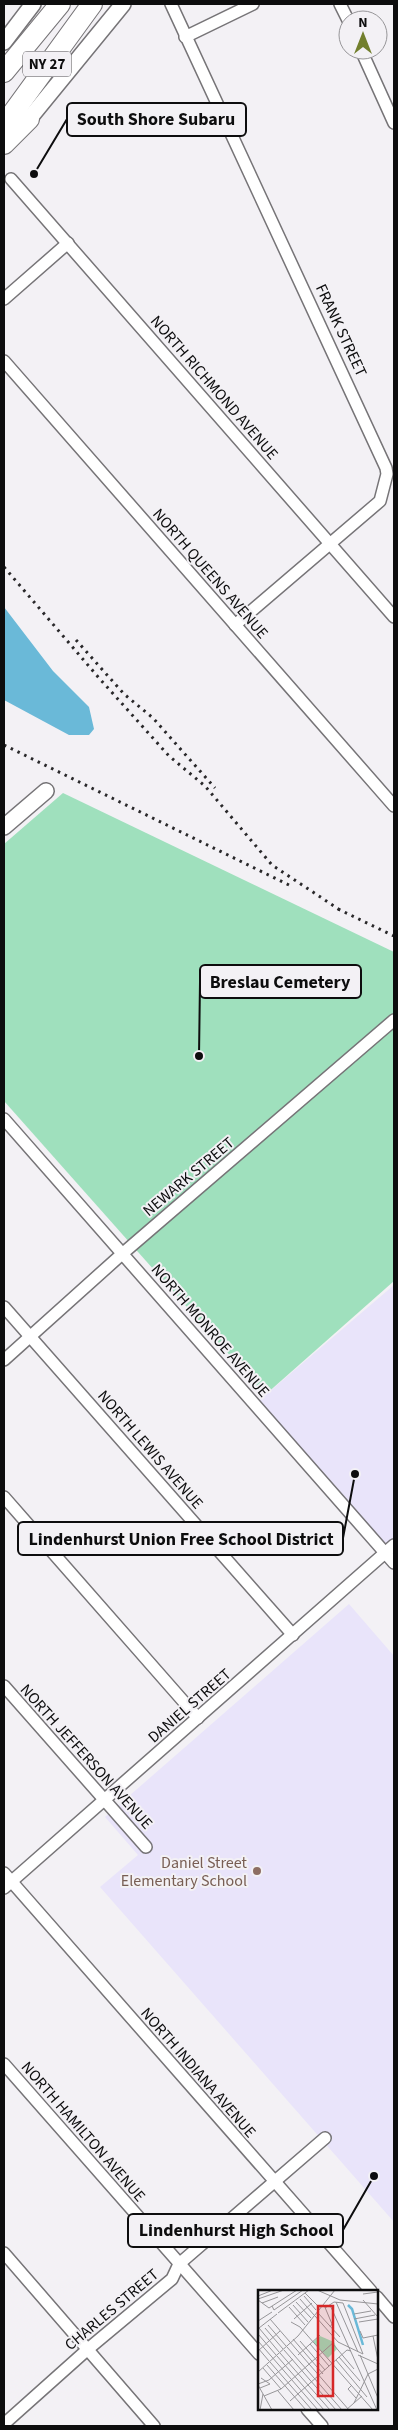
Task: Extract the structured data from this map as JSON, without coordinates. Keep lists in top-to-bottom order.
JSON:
{
  "streets": {
    "highway": ["NY 27"],
    "street": [
      "FRANK STREET",
      "NORTH RICHMOND AVENUE",
      "NORTH QUEENS AVENUE",
      "NEWARK STREET",
      "NORTH MONROE AVENUE",
      "NORTH LEWIS AVENUE",
      "DANIEL STREET",
      "NORTH JEFFERSON AVENUE",
      "NORTH INDIANA AVENUE",
      "NORTH HAMILTON AVENUE",
      "CHARLES STREET"
    ]
  },
  "crossings": [
    ["FRANK STREET", "NORTH RICHMOND AVENUE"],
    ["FRANK STREET", "NORTH QUEENS AVENUE"],
    ["NEWARK STREET", "NORTH MONROE AVENUE"],
    ["NEWARK STREET", "NORTH LEWIS AVENUE"],
    ["NORTH MONROE AVENUE", "DANIEL STREET"],
    ["NORTH LEWIS AVENUE", "DANIEL STREET"],
    ["DANIEL STREET", "NORTH JEFFERSON AVENUE"],
    ["DANIEL STREET", "NORTH INDIANA AVENUE"],
    ["NORTH INDIANA AVENUE", "CHARLES STREET"],
    ["NORTH HAMILTON AVENUE", "CHARLES STREET"]
  ],
  "places": [
    "South Shore Subaru",
    "Breslau Cemetery",
    "Lindenhurst Union Free School District",
    "Daniel Street Elementary School",
    "Lindenhurst High School"
  ],
  "north": "top"
}
